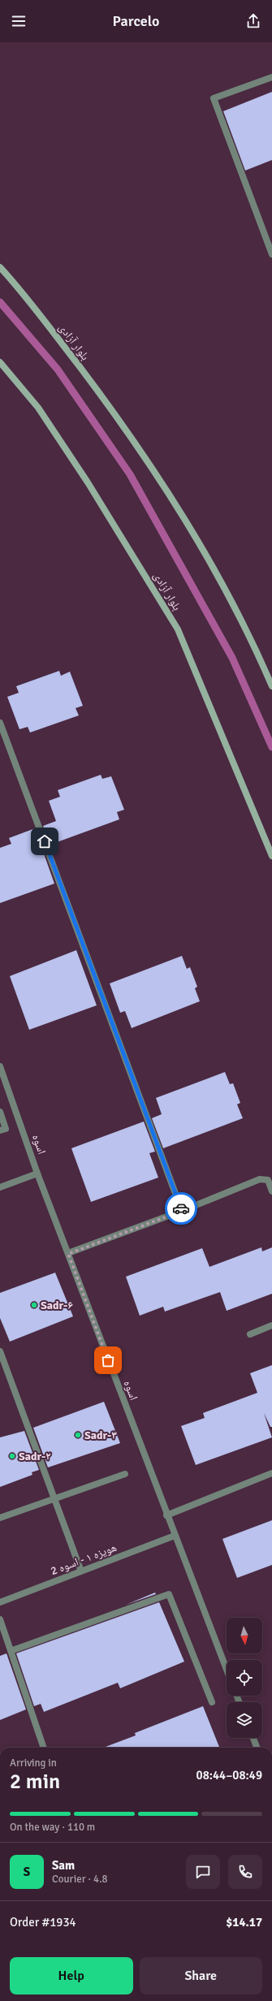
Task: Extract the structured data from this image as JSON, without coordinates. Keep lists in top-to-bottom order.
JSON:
{
  "streets": {
    "main road": ["بلوار آزادی"],
    "street": ["اسوه", "هویزه ۱ - اسوه 2"]
  },
  "crossings": [
    ["اسوه", "هویزه ۱ - اسوه 2"]
  ],
  "places": ["Sadr-۶", "Sadr-۳", "Sadr-۲"],
  "north": "bottom",
  "page": {
    "header": "Parcelo",
    "heading": ["2 min", "Arriving in", "08:44–08:49"],
    "panel": [
      "Sam",
      "Courier · 4.8",
      "Order #1934",
      "$14.17"
    ],
    "bar": "On the way · 110 m",
    "round": "S",
    "buttons": ["Help", "Share"]
  }
}
